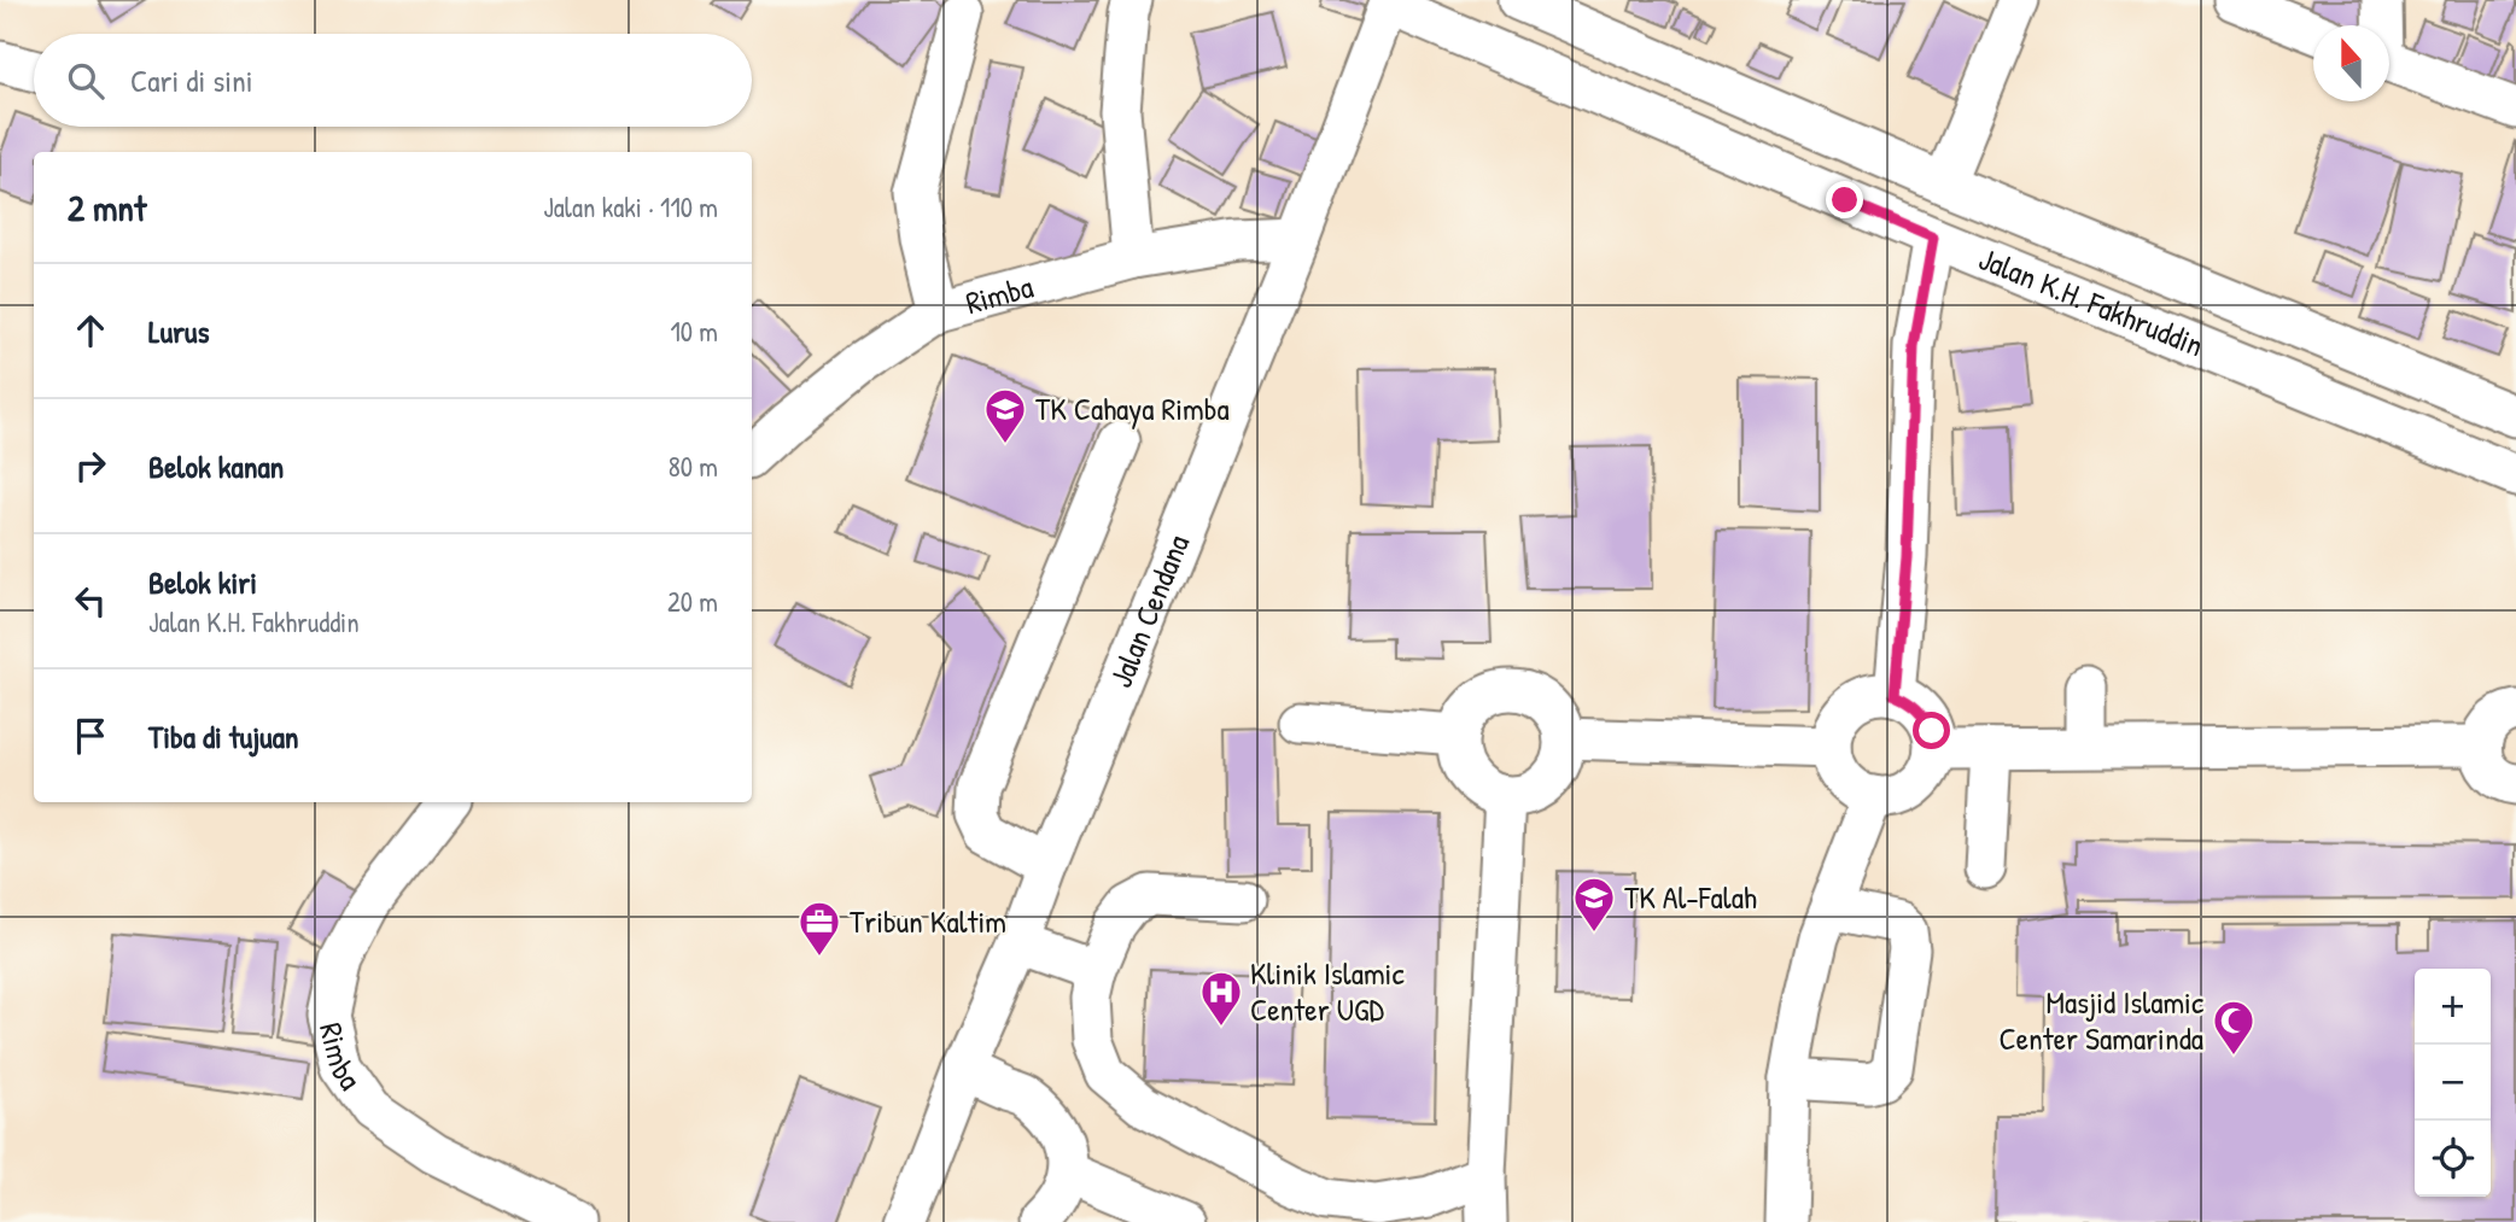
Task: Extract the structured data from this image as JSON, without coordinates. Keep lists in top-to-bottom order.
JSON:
{
  "streets": {
    "street": ["Rimba", "Jalan K.H. Fakhruddin", "Jalan Cendana"]
  },
  "crossings": [
    ["Rimba", "Jalan Cendana"],
    ["Jalan K.H. Fakhruddin", "Jalan Cendana"]
  ],
  "places": {
    "school or university": ["TK Cahaya Rimba", "TK Al-Falah"],
    "office": ["Tribun Kaltim"],
    "hospital": ["Klinik Islamic Center UGD"],
    "mosque": ["Masjid Islamic Center Samarinda"]
  },
  "north": "top",
  "page": {
    "search": "Cari di sini",
    "heading": ["2 mnt", "Jalan kaki · 110 m"],
    "list": [
      ["Lurus", "10 m"],
      ["Belok kanan", "80 m"],
      ["Belok kiri", "Jalan K.H. Fakhruddin", "20 m"],
      "Tiba di tujuan"
    ],
    "map_buttons": ["+", "−"]
  }
}
